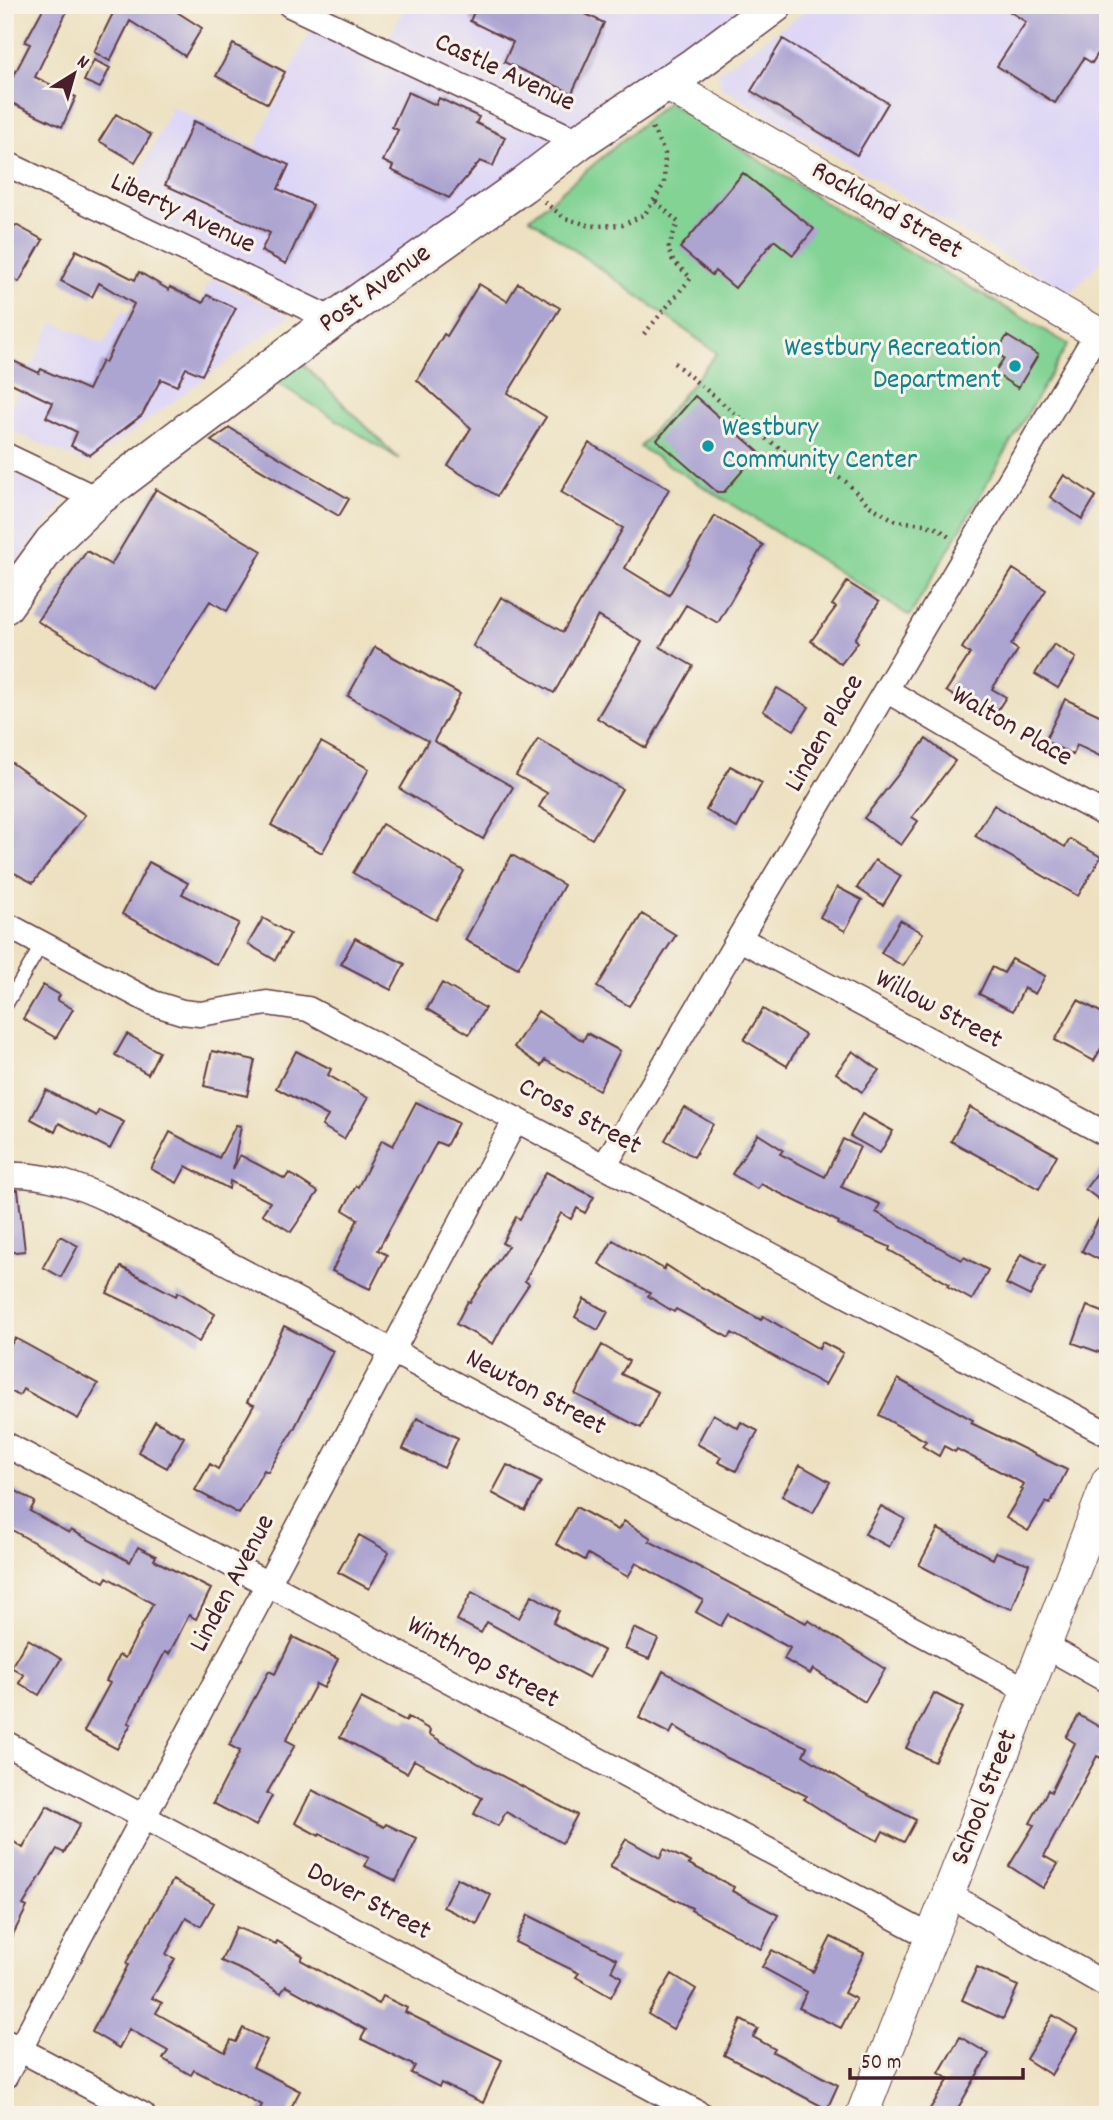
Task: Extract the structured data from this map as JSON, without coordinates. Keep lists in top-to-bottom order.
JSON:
{
  "streets": {
    "main road": ["Post Avenue"],
    "street": [
      "Castle Avenue",
      "Rockland Street",
      "Liberty Avenue",
      "Walton Place",
      "Linden Place",
      "Willow Street",
      "Cross Street",
      "Newton Street",
      "Linden Avenue",
      "Winthrop Street",
      "School Street",
      "Dover Street"
    ]
  },
  "crossings": [
    ["Castle Avenue", "Post Avenue"],
    ["Rockland Street", "Post Avenue"],
    ["Rockland Street", "Linden Place"],
    ["Liberty Avenue", "Post Avenue"],
    ["Walton Place", "Linden Place"],
    ["Linden Place", "Willow Street"],
    ["Linden Place", "Cross Street"],
    ["Cross Street", "Linden Avenue"],
    ["Newton Street", "Linden Avenue"],
    ["Newton Street", "School Street"],
    ["Linden Avenue", "Winthrop Street"],
    ["Linden Avenue", "Dover Street"],
    ["Winthrop Street", "School Street"]
  ],
  "places": ["Westbury Recreation Department", "Westbury Community Center"],
  "scale_bar": "50 m",
  "north": "top right"
}
